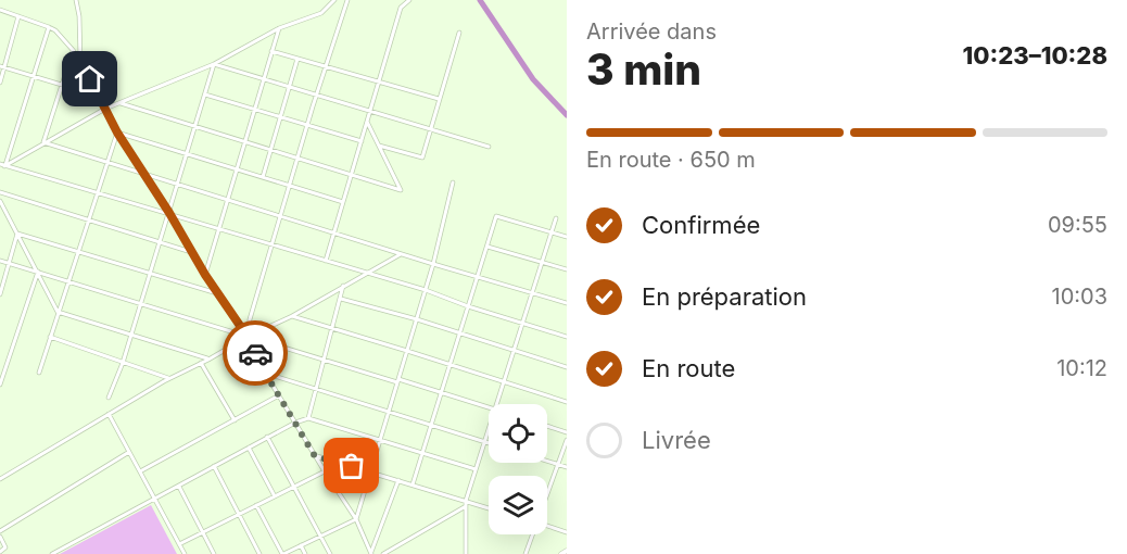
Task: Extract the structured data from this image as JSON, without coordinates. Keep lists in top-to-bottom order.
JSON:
{
  "page": {
    "heading": ["3 min", "Arrivée dans", "10:23–10:28"],
    "bar": "En route · 650 m",
    "list": [
      ["Confirmée", "09:55"],
      ["En préparation", "10:03"],
      ["En route", "10:12"],
      "Livrée"
    ]
  }
}
